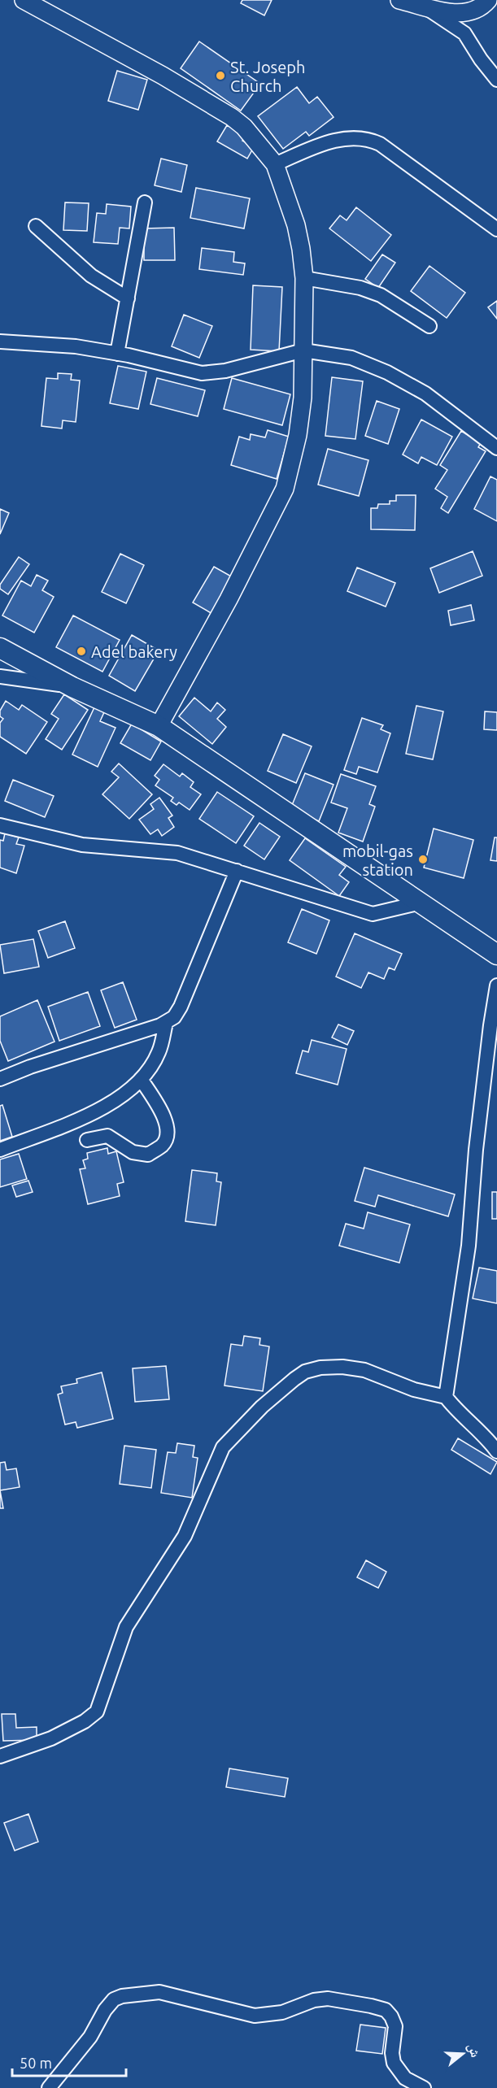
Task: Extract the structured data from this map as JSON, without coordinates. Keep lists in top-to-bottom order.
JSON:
{
  "places": ["St. Joseph Church", "Adel bakery", "mobil-gas station"],
  "scale_bar": "50 m",
  "north": "right"
}
